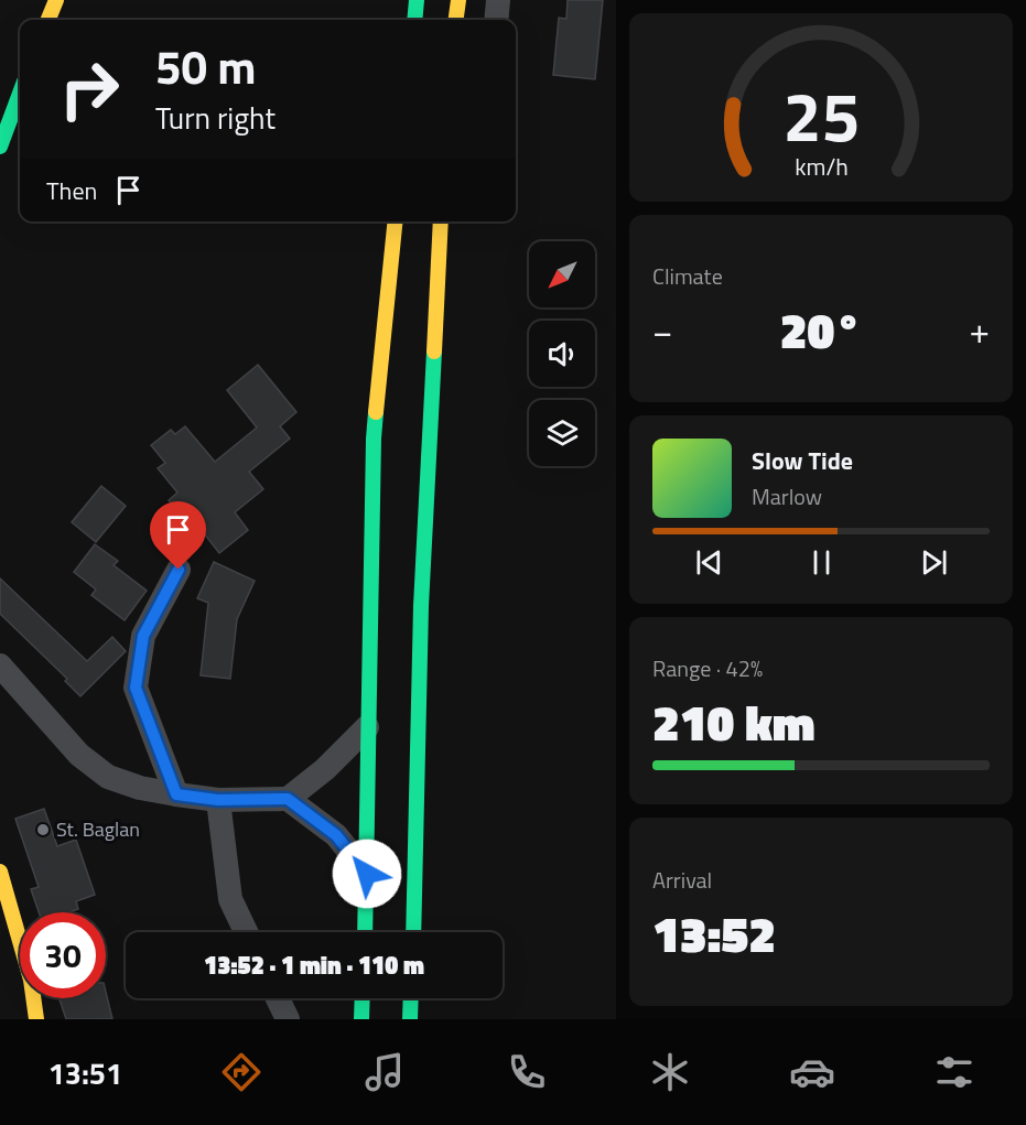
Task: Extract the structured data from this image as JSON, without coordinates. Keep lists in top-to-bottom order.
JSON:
{
  "places": ["St. Baglan"],
  "north": "bottom left",
  "page": {
    "turn": ["50 m", "Turn right"],
    "then": "Then",
    "tile": [
      "Climate",
      ["Range · 42%", "210 km"],
      ["Arrival", "13:52"]
    ],
    "heat": ["−", "20°", "+"],
    "song": ["Slow Tide", "Marlow"],
    "limit": "30",
    "trip": "13:52 · 1 min · 110 m",
    "tabs": "13:51",
    "gauge": ["25", "km/h"]
  }
}
